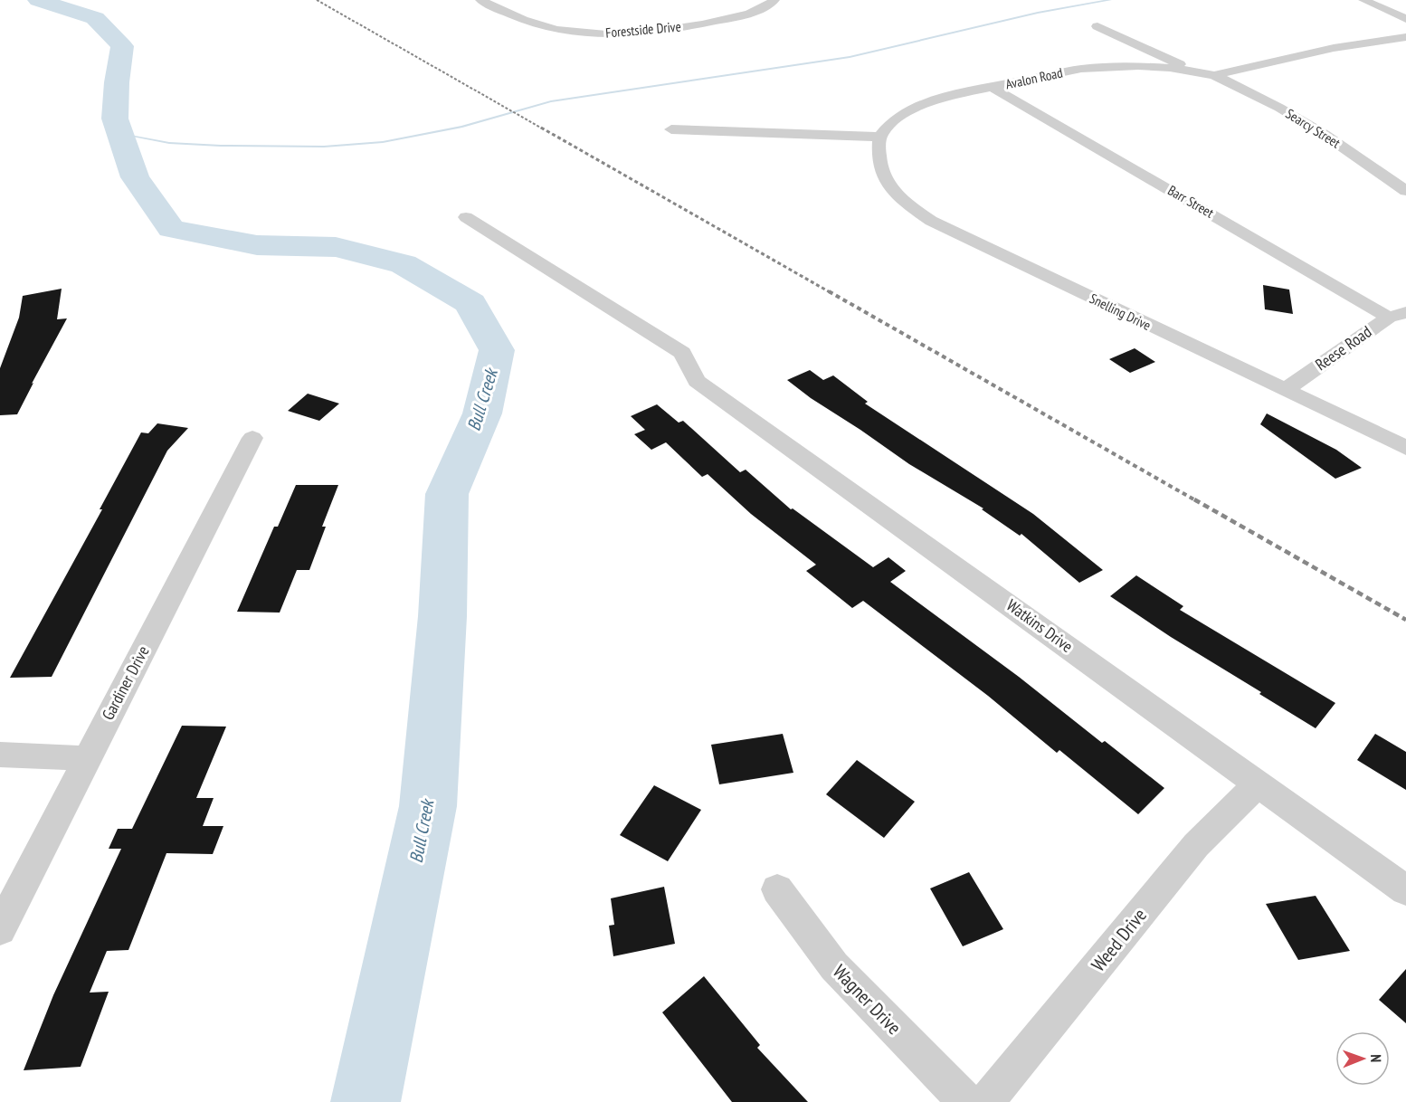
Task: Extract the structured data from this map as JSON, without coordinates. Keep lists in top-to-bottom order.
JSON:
{
  "streets": {
    "street": [
      "Forestside Drive",
      "Avalon Road",
      "Searcy Street",
      "Barr Street",
      "Snelling Drive",
      "Reese Road",
      "Watkins Drive",
      "Gardiner Drive",
      "Weed Drive",
      "Wagner Drive"
    ]
  },
  "crossings": [
    ["Avalon Road", "Searcy Street"],
    ["Avalon Road", "Barr Street"],
    ["Avalon Road", "Snelling Drive"],
    ["Barr Street", "Reese Road"],
    ["Snelling Drive", "Reese Road"],
    ["Watkins Drive", "Weed Drive"]
  ],
  "water": ["Bull Creek"],
  "north": "right"
}
